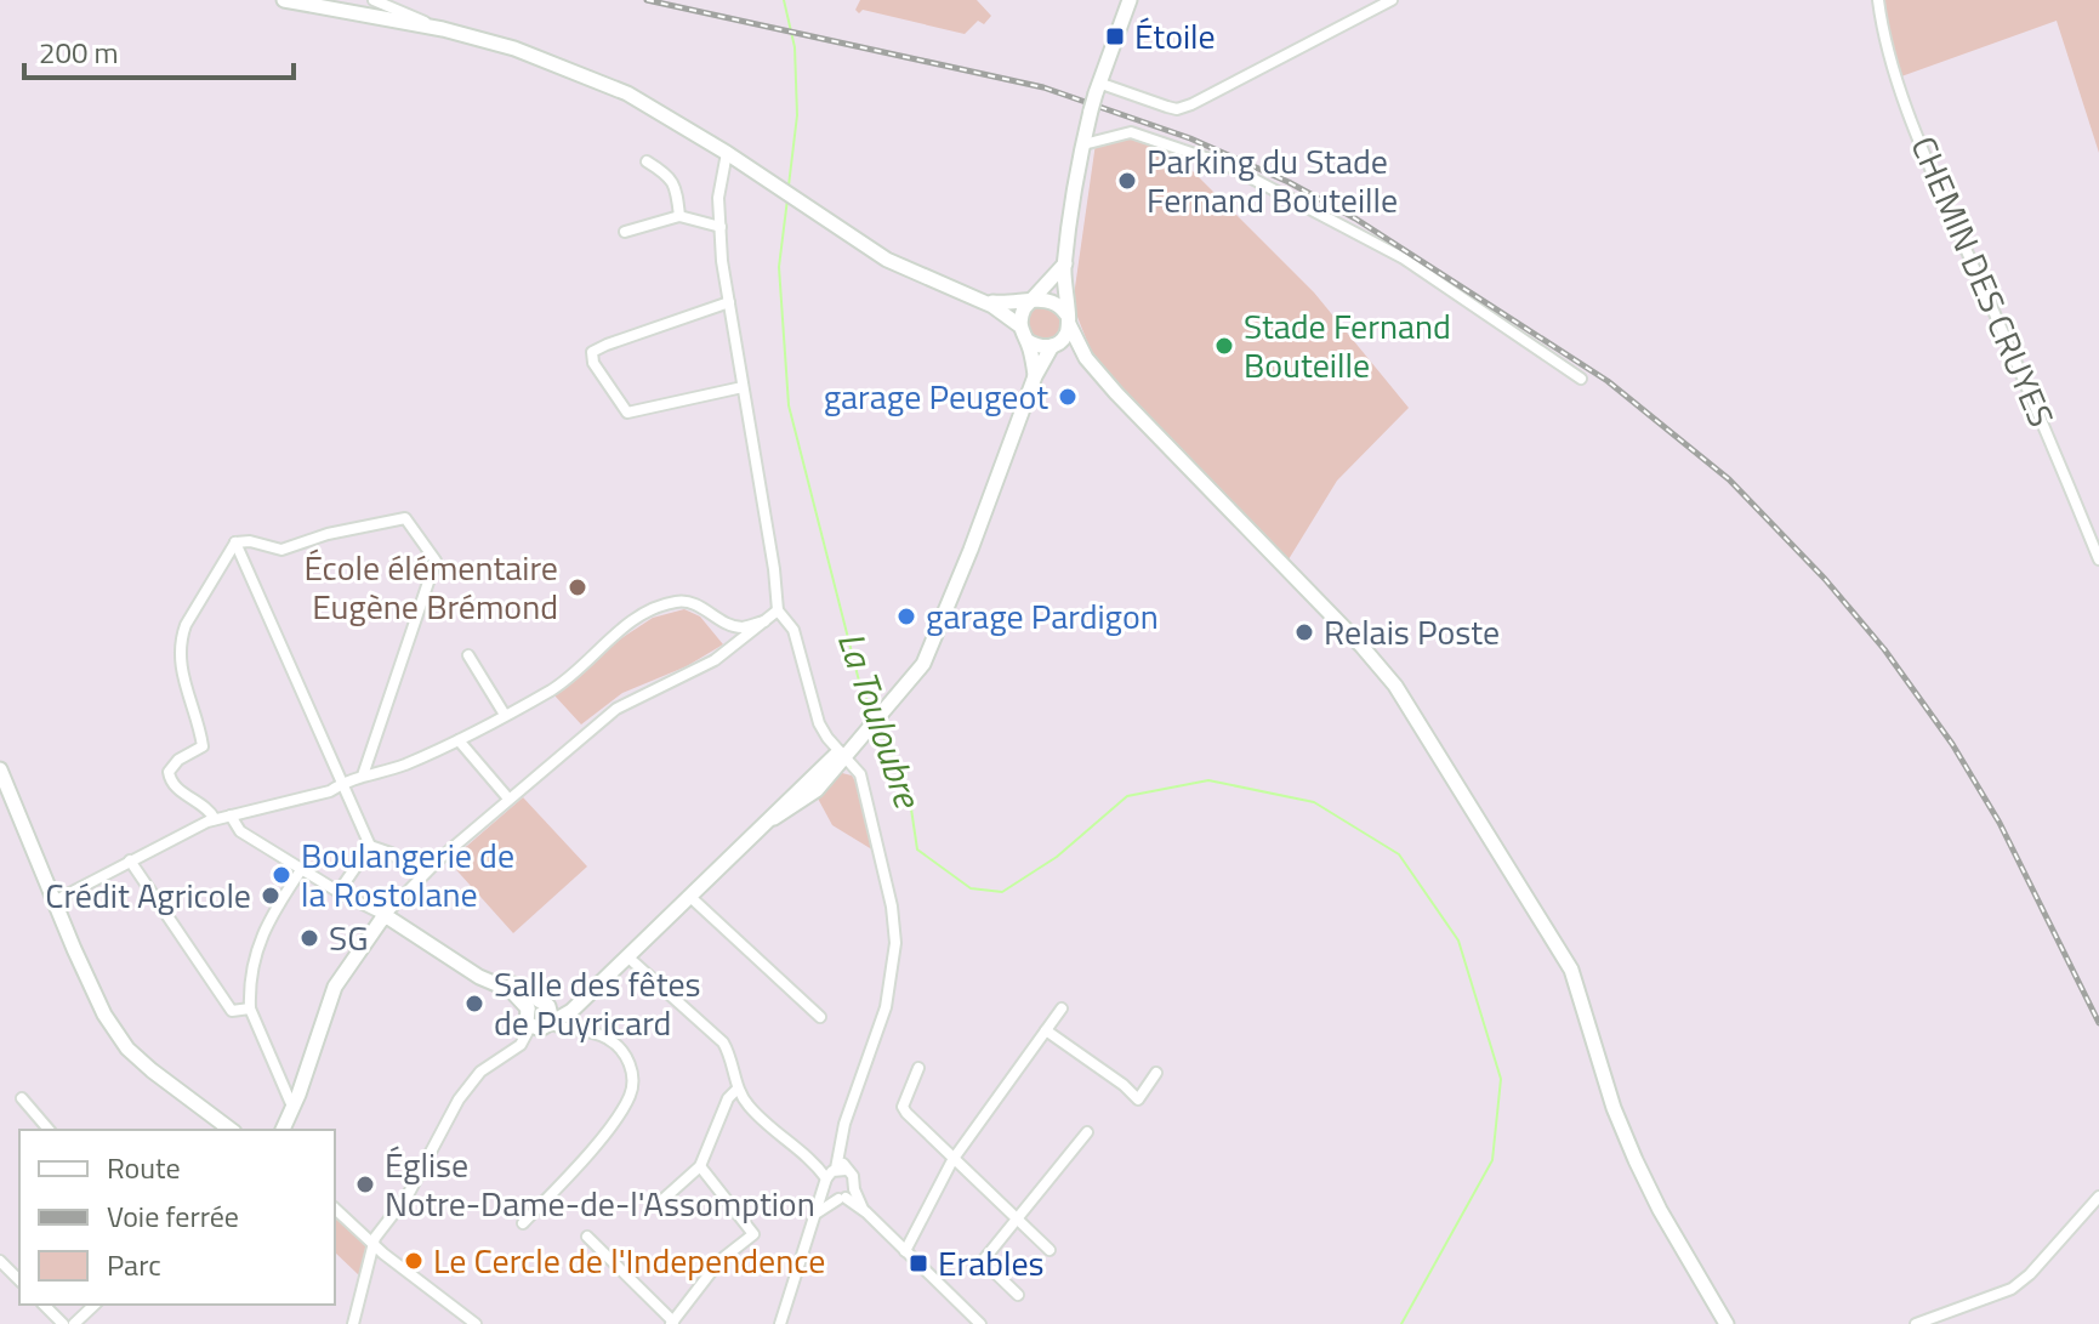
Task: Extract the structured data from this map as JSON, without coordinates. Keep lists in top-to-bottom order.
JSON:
{
  "streets": {
    "street": ["CHEMIN DES CRUYES"]
  },
  "water": ["La Touloubre"],
  "places": {
    "transit": ["Étoile", "Erables"],
    "other": [
      "Parking du Stade Fernand Bouteille",
      "Stade Fernand Bouteille",
      "garage Peugeot",
      "École élémentaire Eugène Brémond",
      "garage Pardigon",
      "Relais Poste",
      "Boulangerie de la Rostolane",
      "Crédit Agricole",
      "SG",
      "Salle des fêtes de Puyricard",
      "Église Notre-Dame-de-l'Assomption",
      "Le Cercle de l'Independence"
    ]
  },
  "legend": ["Route", "Voie ferrée", "Parc"],
  "scale_bar": "200 m"
}
